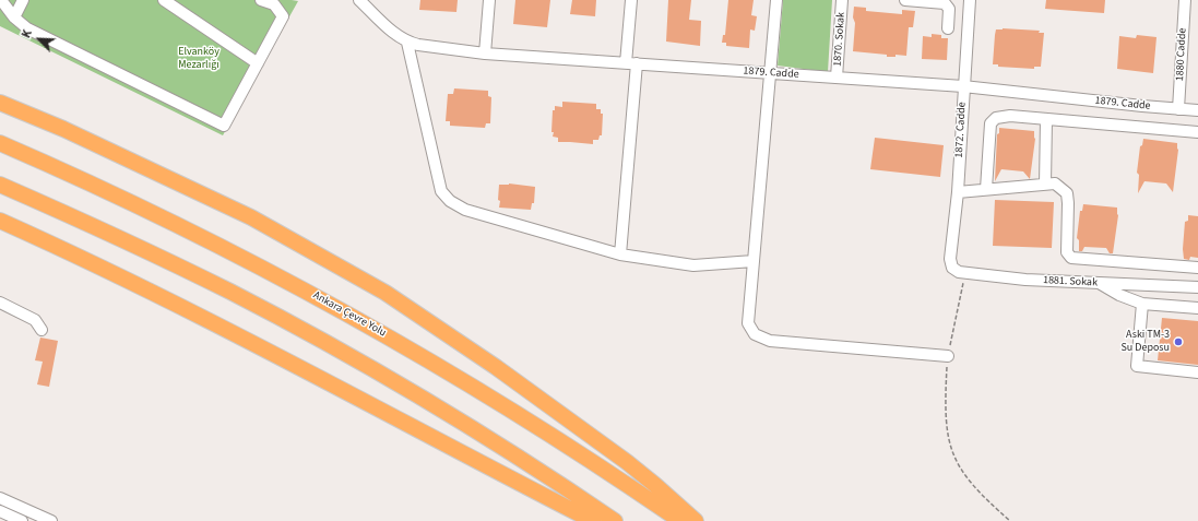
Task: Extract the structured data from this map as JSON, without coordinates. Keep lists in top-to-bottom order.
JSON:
{
  "streets": {
    "highway": ["Ankara Çevre Yolu"],
    "street": [
      "1870. Sokak",
      "1880 Cadde",
      "1879. Cadde",
      "1872. Cadde",
      "1881. Sokak"
    ]
  },
  "crossings": [
    ["1870. Sokak", "1879. Cadde"],
    ["1880 Cadde", "1879. Cadde"],
    ["1879. Cadde", "1872. Cadde"],
    ["1872. Cadde", "1881. Sokak"]
  ],
  "parks": ["Elvanköy Mezarlığı"],
  "places": ["Aski TM-3 Su Deposu"],
  "north": "top left"
}
